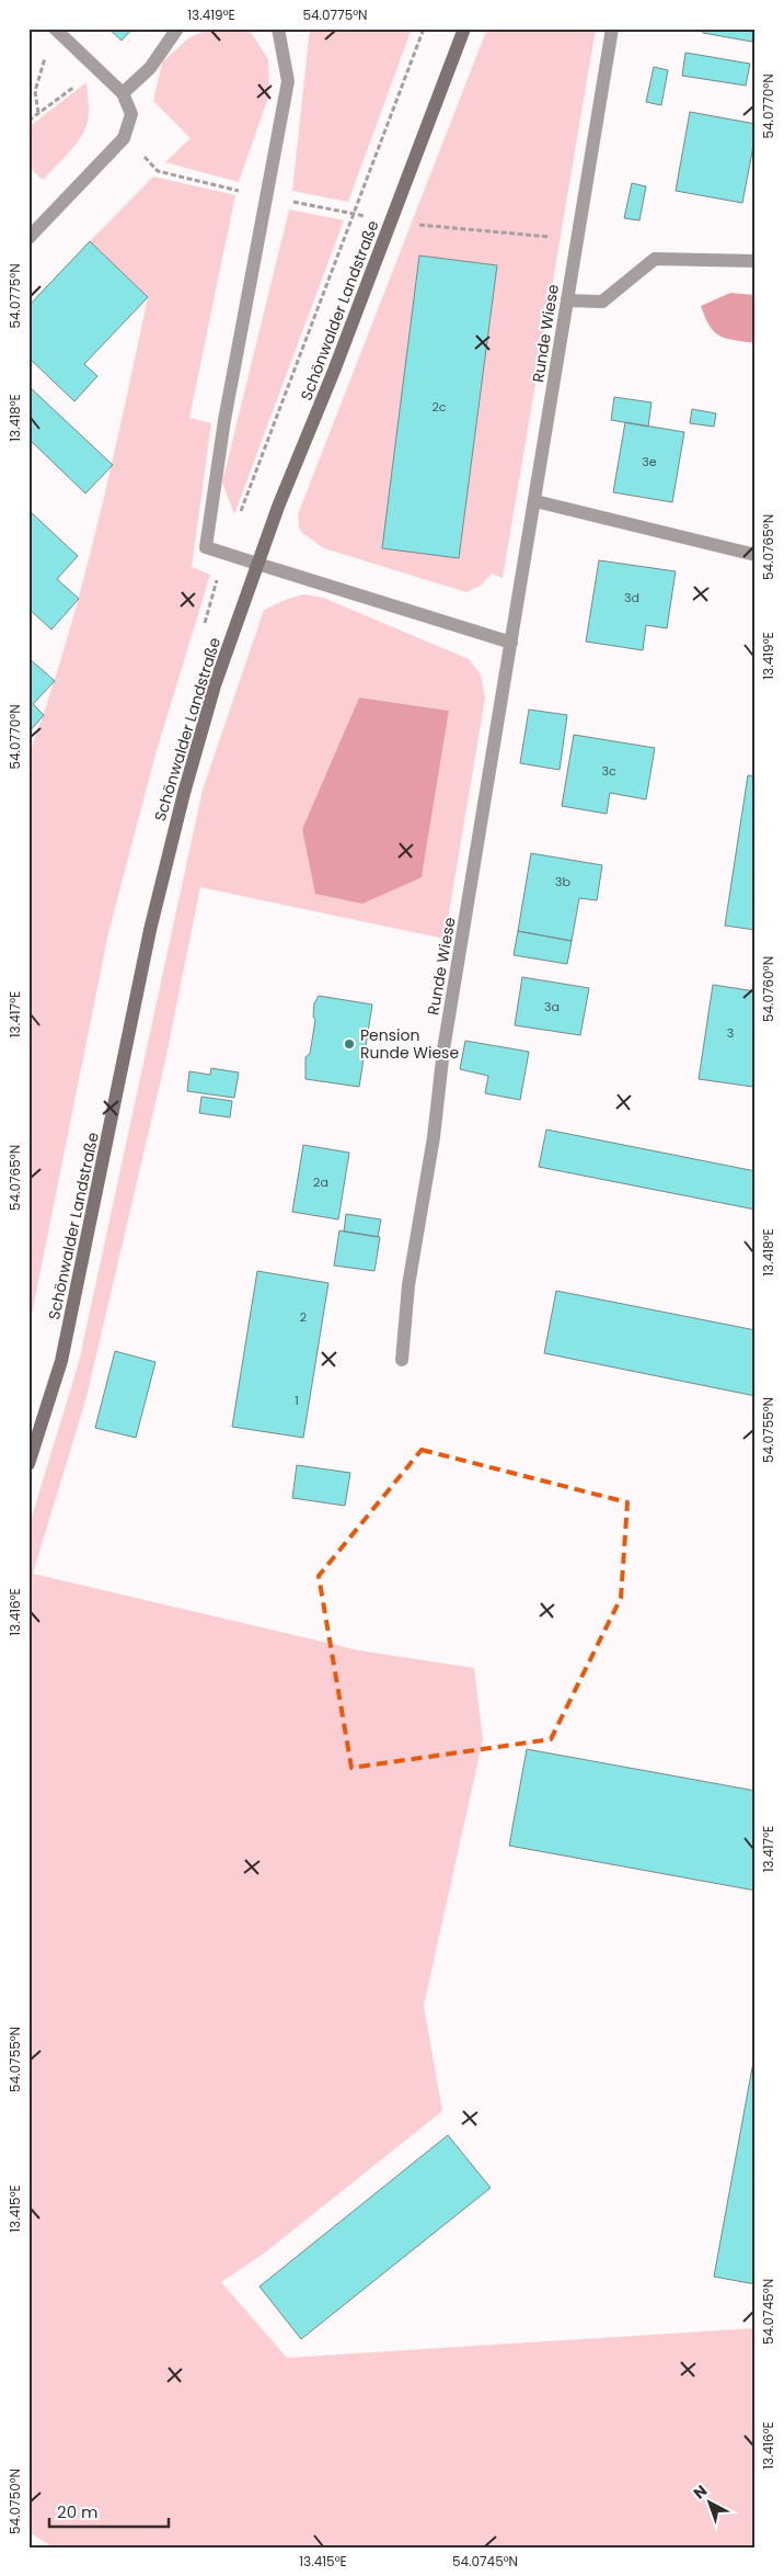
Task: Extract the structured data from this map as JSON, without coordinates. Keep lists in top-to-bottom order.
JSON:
{
  "streets": {
    "main road": ["Schönwalder Landstraße"],
    "street": ["Runde Wiese"]
  },
  "places": ["Pension Runde Wiese"],
  "house_numbers": [
    "2c",
    "3e",
    "3d",
    "3c",
    "3b",
    "3a",
    "3",
    "2a",
    "2",
    "1"
  ],
  "scale_bar": "20 m",
  "north": "top left",
  "coordinates": [
    "13.419°E",
    "54.0775°N",
    "54.0770°N",
    "13.418°E",
    "54.0765°N",
    "54.0760°N",
    "13.417°E",
    "54.0755°N",
    "13.416°E",
    "13.415°E",
    "54.0745°N",
    "54.0750°N"
  ]
}
